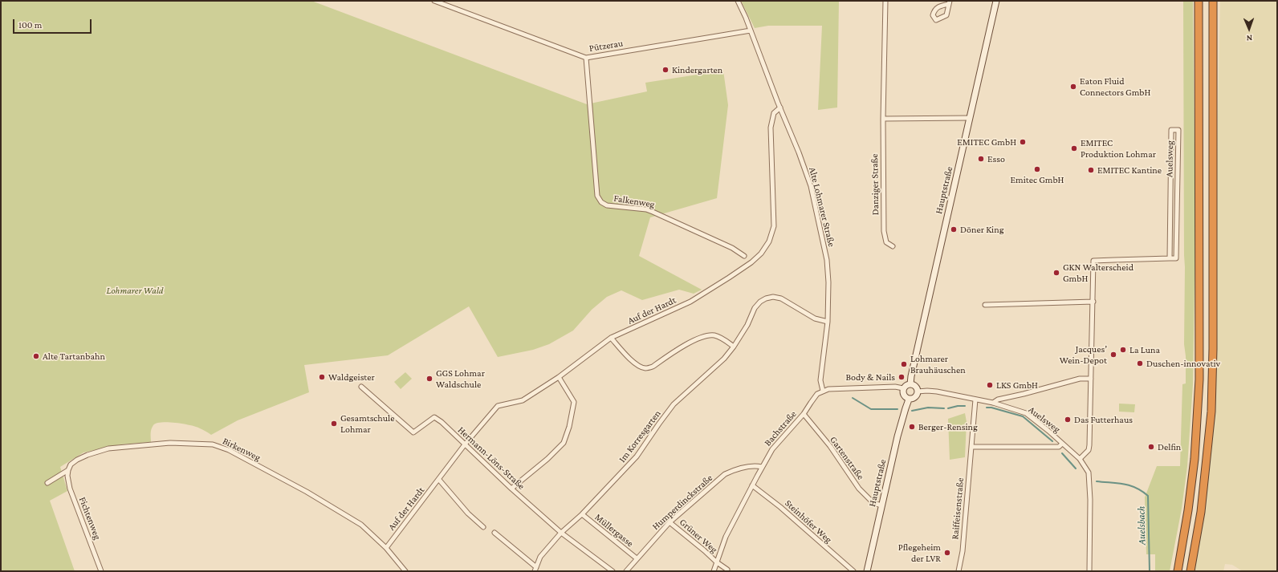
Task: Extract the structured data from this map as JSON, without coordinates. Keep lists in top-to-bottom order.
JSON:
{
  "streets": {
    "main road": ["Hauptstraße"],
    "street": [
      "Pützerau",
      "Auelsweg",
      "Danziger Straße",
      "Falkenweg",
      "Alte Lohmarer Straße",
      "Auf der Hardt",
      "Bachstraße",
      "Im Korresgarten",
      "Birkenweg",
      "Hermann-Löns-Straße",
      "Gartenstraße",
      "Humperdinckstraße",
      "Raiffeisenstraße",
      "Fichtenweg",
      "Steinhöfer Weg",
      "Müllergasse",
      "Grüner Weg"
    ]
  },
  "crossings": [
    ["Pützerau", "Falkenweg"],
    ["Pützerau", "Alte Lohmarer Straße"],
    ["Auelsweg", "Hauptstraße"],
    ["Auelsweg", "Raiffeisenstraße"],
    ["Hauptstraße", "Gartenstraße"],
    ["Alte Lohmarer Straße", "Auf der Hardt"],
    ["Alte Lohmarer Straße", "Bachstraße"],
    ["Alte Lohmarer Straße", "Im Korresgarten"],
    ["Auf der Hardt", "Birkenweg"],
    ["Auf der Hardt", "Hermann-Löns-Straße"],
    ["Bachstraße", "Gartenstraße"],
    ["Bachstraße", "Humperdinckstraße"],
    ["Bachstraße", "Steinhöfer Weg"],
    ["Bachstraße", "Grüner Weg"],
    ["Im Korresgarten", "Hermann-Löns-Straße"],
    ["Im Korresgarten", "Müllergasse"],
    ["Birkenweg", "Fichtenweg"],
    ["Humperdinckstraße", "Müllergasse"],
    ["Humperdinckstraße", "Grüner Weg"]
  ],
  "water": ["Auelsbach"],
  "parks": ["Lohmarer Wald"],
  "places": [
    "Kindergarten",
    "Eaton Fluid Connectors GmbH",
    "EMITEC GmbH",
    "EMITEC Produktion Lohmar",
    "Esso",
    "Emitec GmbH",
    "EMITEC Kantine",
    "Döner King",
    "GKN Walterscheid GmbH",
    "La Luna",
    "Jacques’ Wein-Depot",
    "Alte Tartanbahn",
    "Duschen-innovativ",
    "Lohmarer Brauhäuschen",
    "Waldgeister",
    "Body & Nails",
    "GGS Lohmar Waldschule",
    "LKS GmbH",
    "Das Futterhaus",
    "Gesamtschule Lohmar",
    "Berger-Rensing",
    "Delfin",
    "Pflegeheim der LVR"
  ],
  "scale_bar": "100 m",
  "north": "bottom"
}
